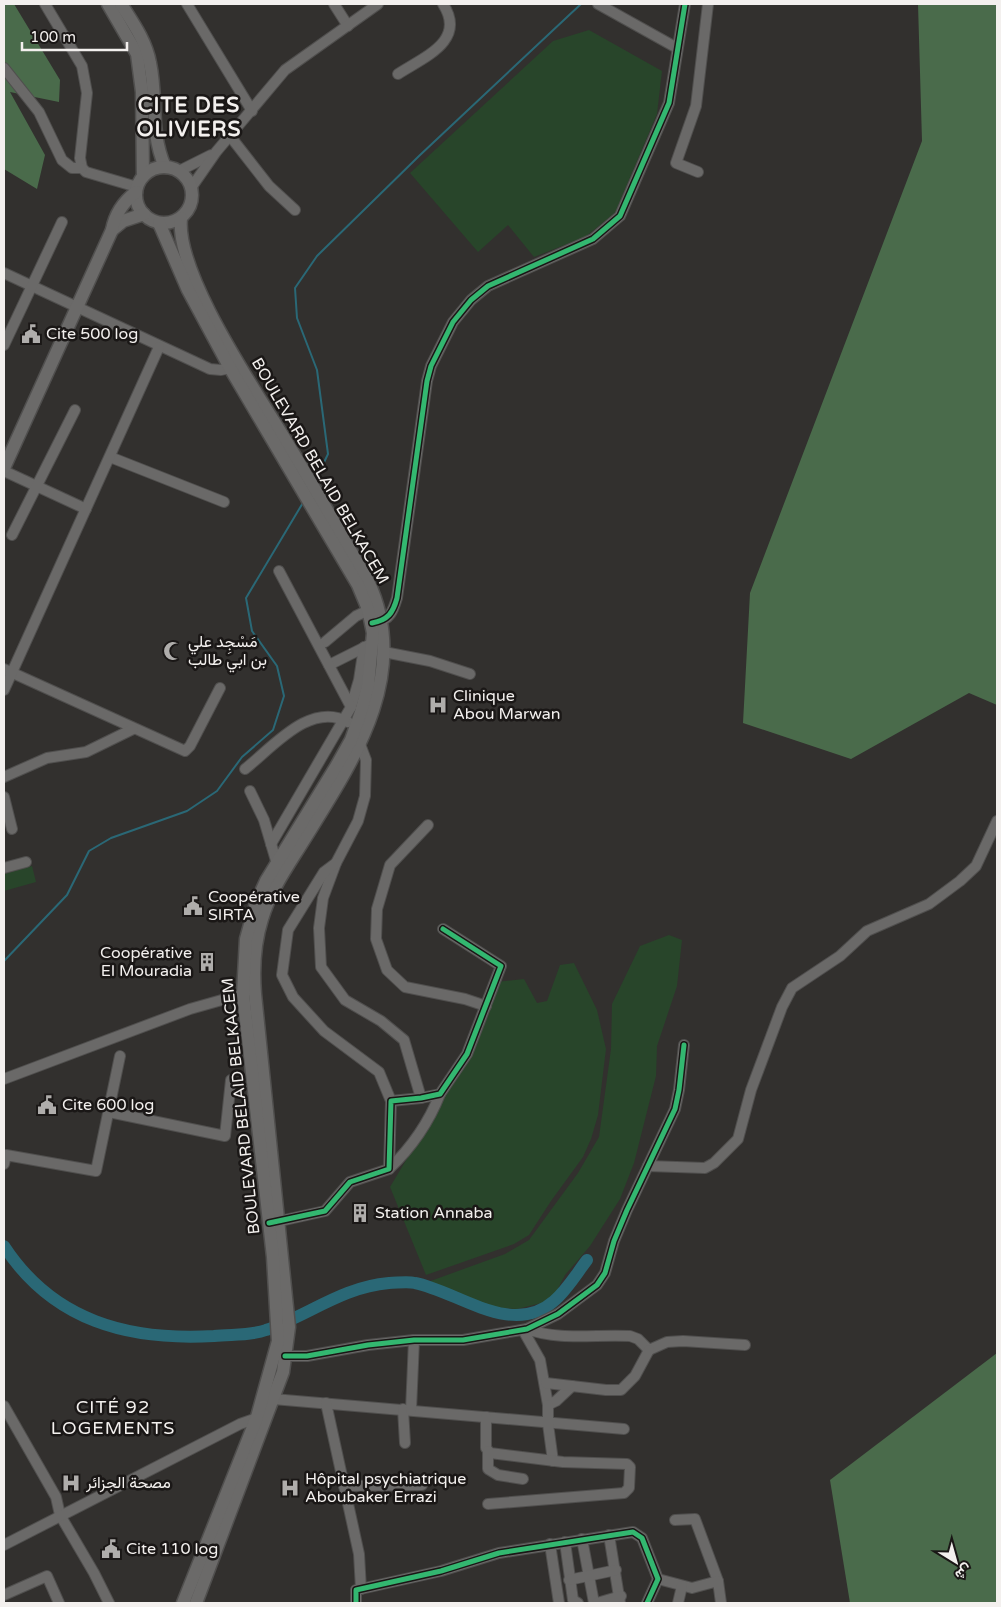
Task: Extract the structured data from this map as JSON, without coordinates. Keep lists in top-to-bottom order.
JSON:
{
  "streets": {
    "main road": ["BOULEVARD BELAID BELKACEM"]
  },
  "districts": ["CITE DES OLIVIERS", "CITÉ 92 LOGEMENTS"],
  "places": {
    "public building": [
      "Cite 500 log",
      "Coopérative SIRTA",
      "Cite 600 log",
      "Cite 110 log"
    ],
    "mosque": ["مَسْجِد علي بن ابي طالب"],
    "hospital": ["Clinique Abou Marwan", "مصحة الجزائر", "Hôpital psychiatrique Aboubaker Errazi"],
    "building": ["Coopérative El Mouradia", "Station Annaba"]
  },
  "scale_bar": "100 m",
  "north": "bottom right"
}
